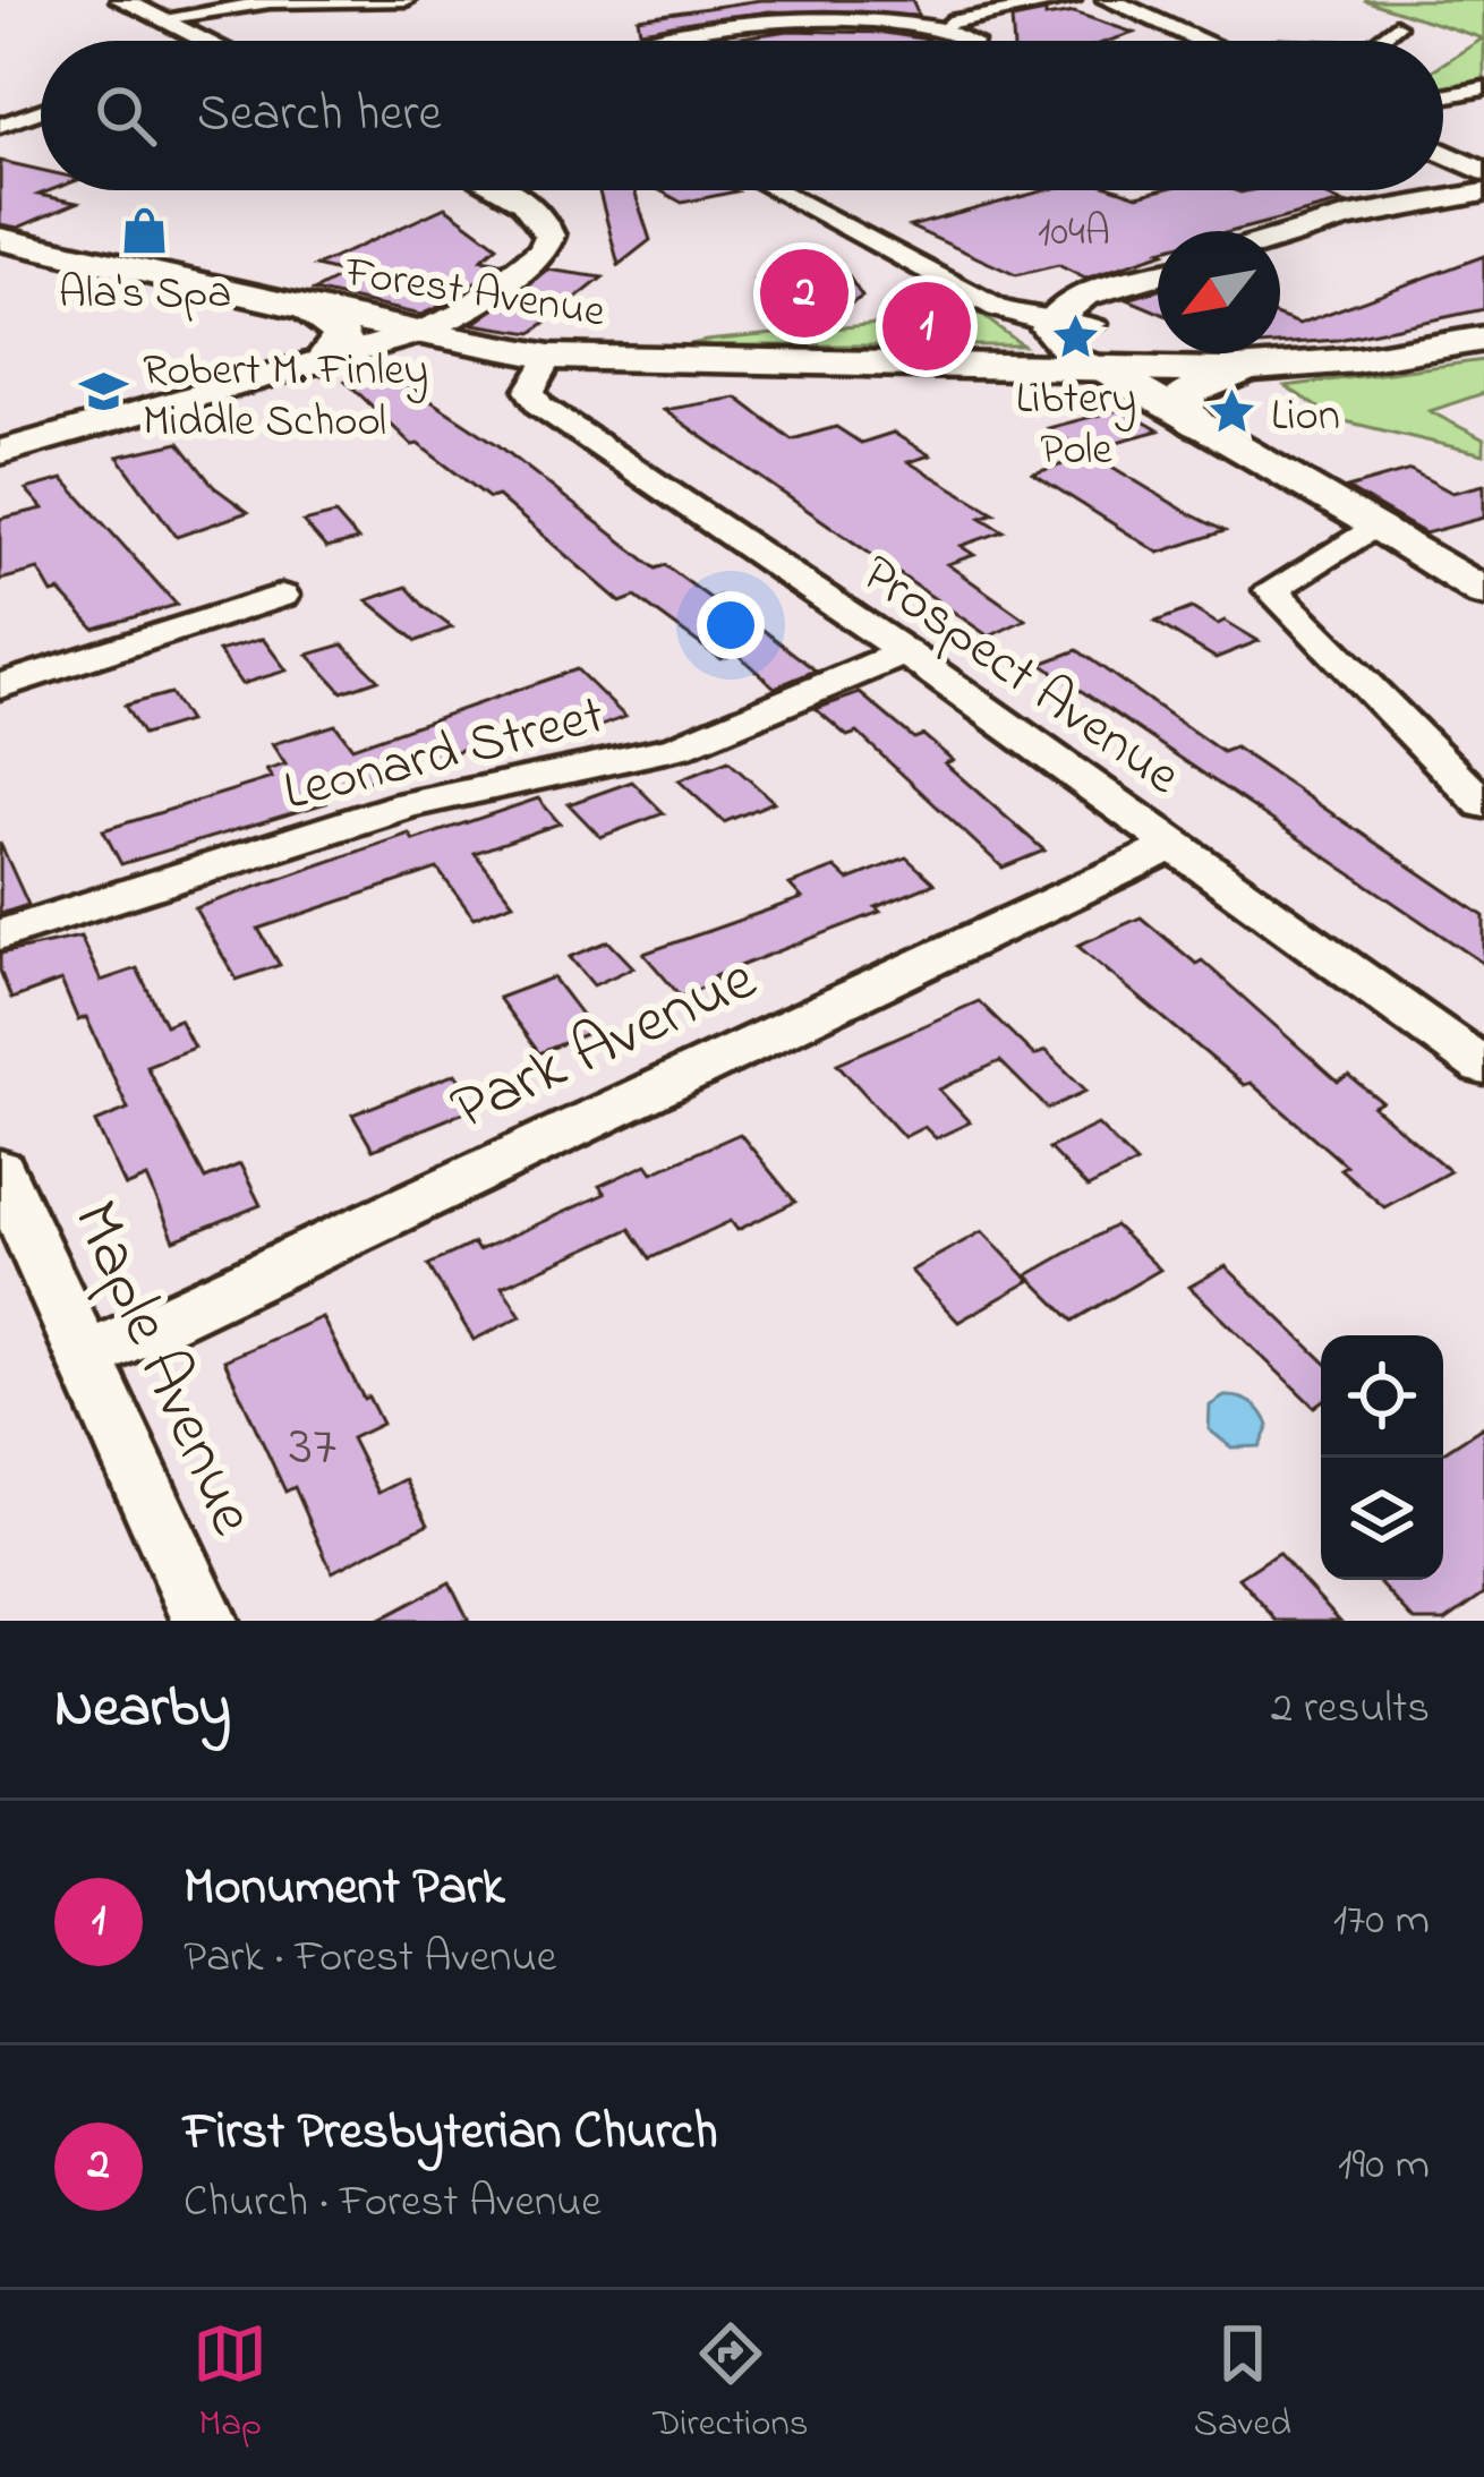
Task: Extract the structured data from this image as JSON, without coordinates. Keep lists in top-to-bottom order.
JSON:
{
  "streets": {
    "main road": ["Forest Avenue"],
    "street": [
      "Prospect Avenue",
      "Leonard Street",
      "Park Avenue",
      "Maple Avenue"
    ]
  },
  "crossings": [
    ["Forest Avenue", "Prospect Avenue"],
    ["Prospect Avenue", "Leonard Street"],
    ["Prospect Avenue", "Park Avenue"],
    ["Park Avenue", "Maple Avenue"]
  ],
  "places": {
    "shop": ["Ala's Spa"],
    "place": ["Libtery Pole", "Lion"],
    "school or university": ["Robert M. Finley Middle School"]
  },
  "house_numbers": ["104A", "37"],
  "north": "bottom left",
  "page": {
    "search": "Search here",
    "pins": ["2", "1"],
    "heading": ["Nearby", "2 results"],
    "list": [
      {
        "mark": "1",
        "name": "Monument Park",
        "note": "Park · Forest Avenue",
        "value": "170 m"
      },
      {
        "mark": "2",
        "name": "First Presbyterian Church",
        "note": "Church · Forest Avenue",
        "value": "190 m"
      }
    ],
    "nav": ["Map", "Directions", "Saved"]
  }
}
